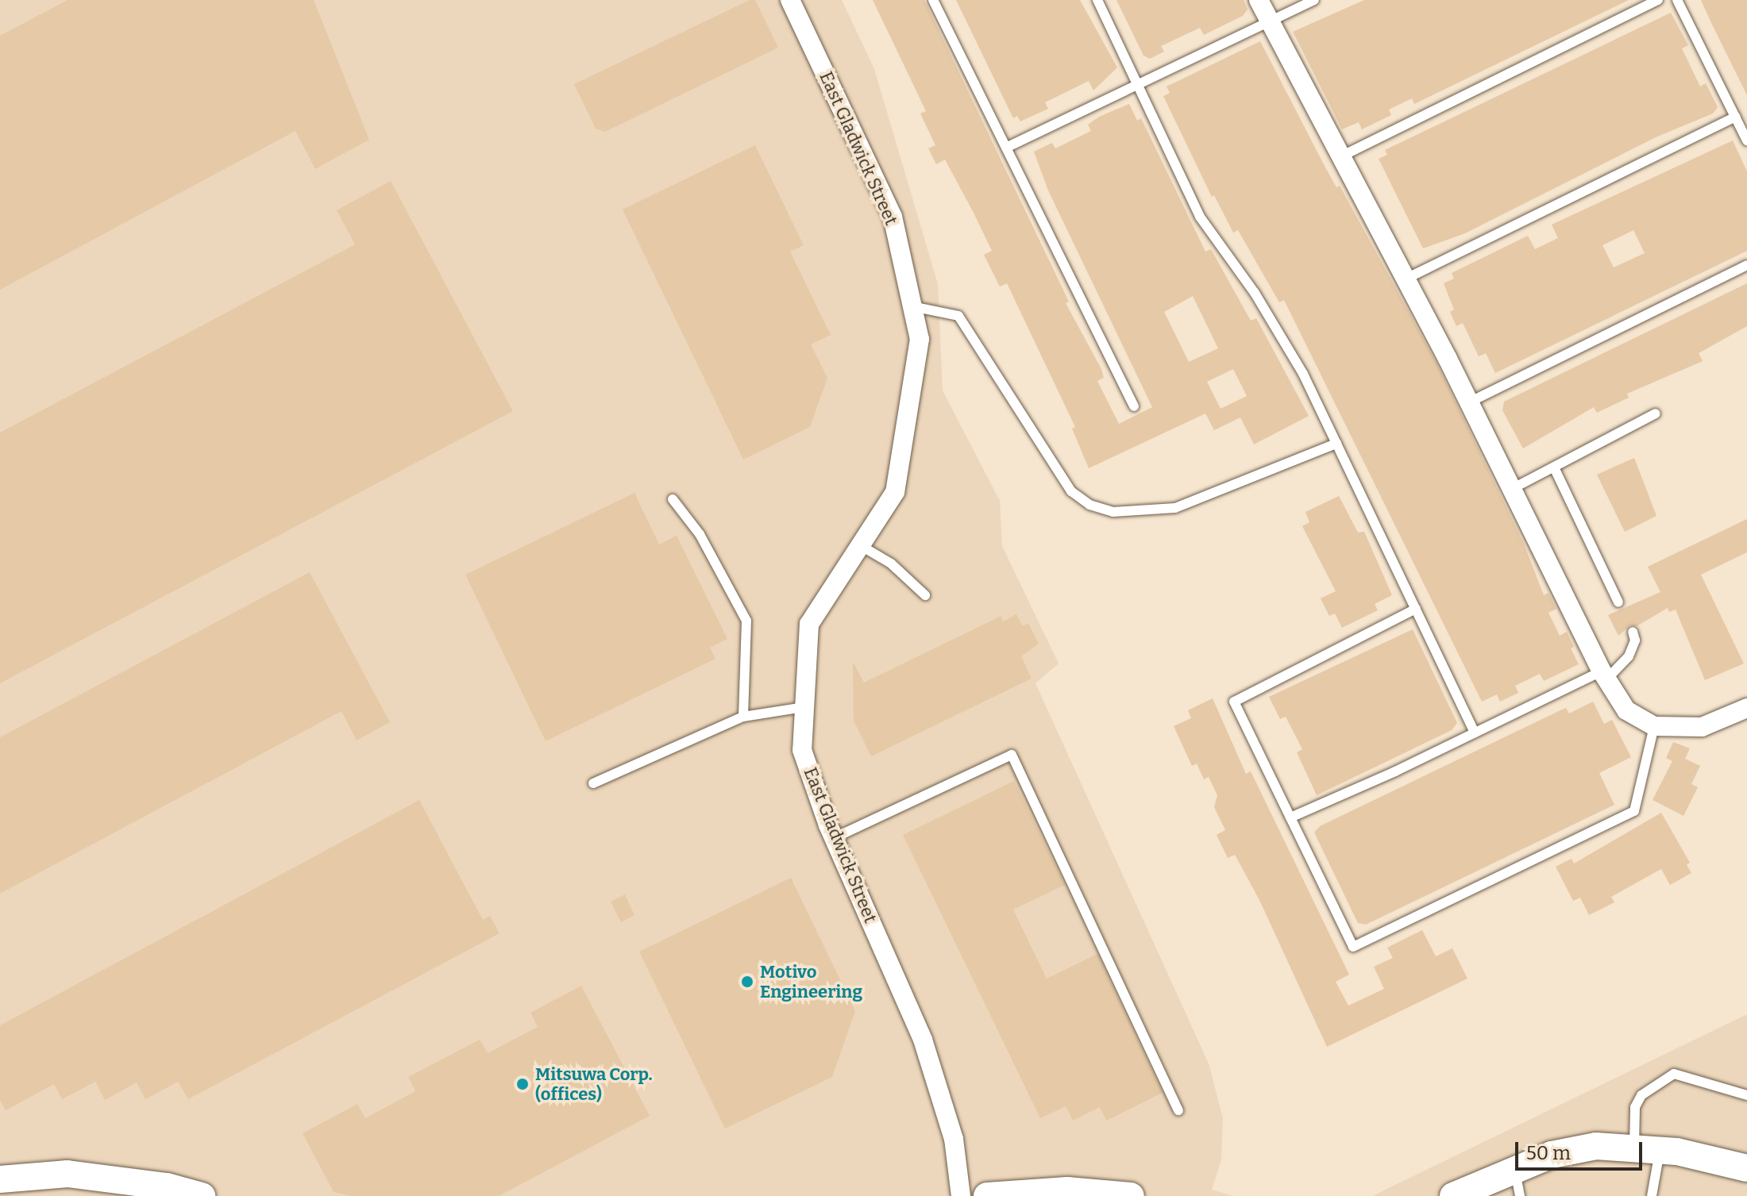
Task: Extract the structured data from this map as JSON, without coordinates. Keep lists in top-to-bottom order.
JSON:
{
  "streets": {
    "street": ["East Gladwick Street"]
  },
  "places": ["Motivo Engineering", "Mitsuwa Corp. (offices)"],
  "scale_bar": "50 m"
}
